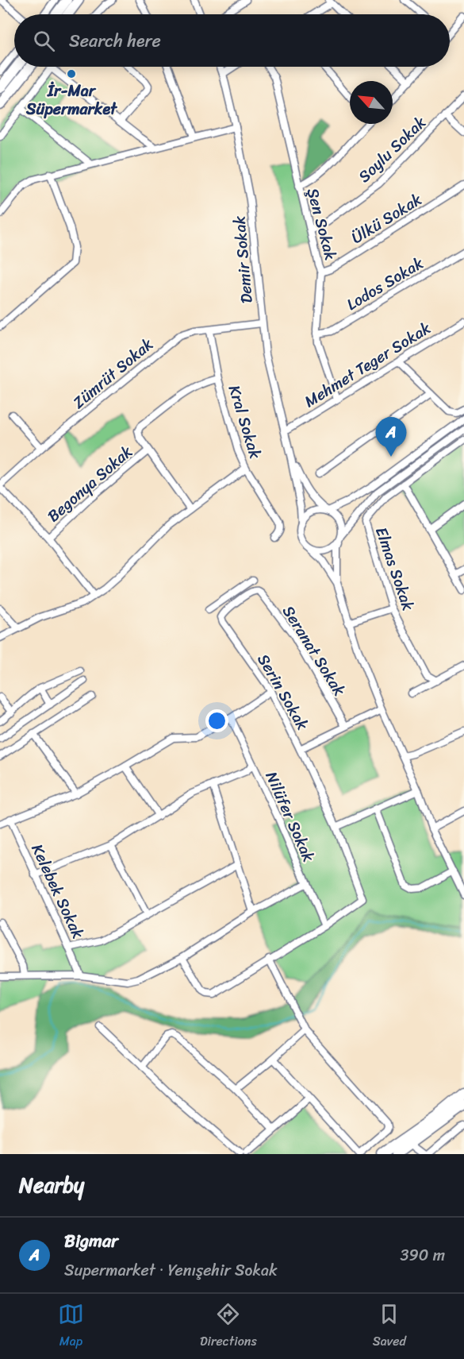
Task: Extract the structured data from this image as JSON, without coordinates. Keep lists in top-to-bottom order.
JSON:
{
  "streets": {
    "street": [
      "Soylu Sokak",
      "Ülkü Sokak",
      "Şen Sokak",
      "Demir Sokak",
      "Lodos Sokak",
      "Mehmet Teger Sokak",
      "Zümrüt Sokak",
      "Kral Sokak",
      "Begonya Sokak",
      "Elmas Sokak",
      "Seranat Sokak",
      "Serin Sokak",
      "Nilüfer Sokak",
      "Kelebek Sokak"
    ]
  },
  "crossings": [
    ["Soylu Sokak", "Şen Sokak"],
    ["Ülkü Sokak", "Şen Sokak"],
    ["Şen Sokak", "Lodos Sokak"],
    ["Şen Sokak", "Mehmet Teger Sokak"],
    ["Demir Sokak", "Mehmet Teger Sokak"],
    ["Demir Sokak", "Zümrüt Sokak"],
    ["Zümrüt Sokak", "Kral Sokak"],
    ["Seranat Sokak", "Serin Sokak"],
    ["Serin Sokak", "Nilüfer Sokak"]
  ],
  "places": ["İr-Mar Süpermarket"],
  "north": "top left",
  "page": {
    "search": "Search here",
    "pins": "A",
    "heading": "Nearby",
    "list": [
      {
        "mark": "A",
        "name": "Bigmar",
        "note": "Supermarket · Yenışehir Sokak",
        "value": "390 m"
      }
    ],
    "nav": ["Map", "Directions", "Saved"]
  }
}
